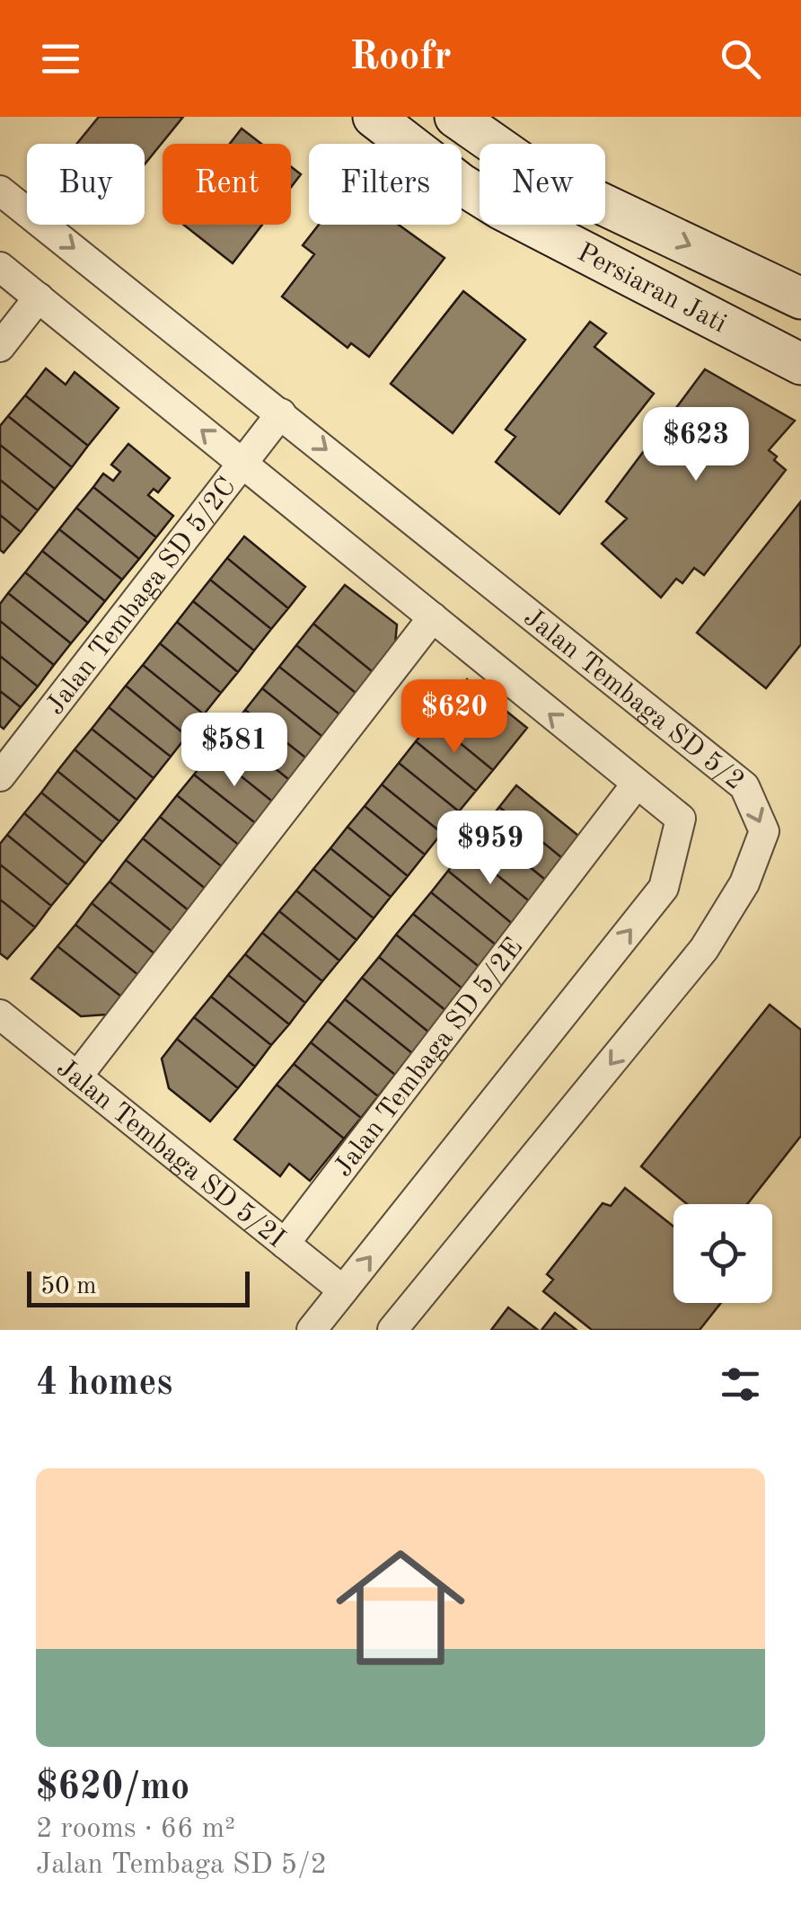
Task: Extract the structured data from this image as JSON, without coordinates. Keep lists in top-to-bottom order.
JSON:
{
  "streets": {
    "main road": ["Persiaran Jati"],
    "street": [
      "Jalan Tembaga SD 5/2C",
      "Jalan Tembaga SD 5/2",
      "Jalan Tembaga SD 5/2E",
      "Jalan Tembaga SD 5/2I"
    ]
  },
  "crossings": [
    ["Jalan Tembaga SD 5/2C", "Jalan Tembaga SD 5/2"],
    ["Jalan Tembaga SD 5/2E", "Jalan Tembaga SD 5/2I"]
  ],
  "scale_bar": "50 m",
  "page": {
    "header": "Roofr",
    "chip": [
      "Buy",
      "Rent",
      "Filters",
      "New"
    ],
    "price": [
      "$623",
      "$620",
      "$581",
      "$959"
    ],
    "scale": "50 m",
    "heading": "4 homes",
    "list": [
      {
        "name": "$620/mo",
        "note": "2 rooms · 66 m² · Jalan Tembaga SD 5/2"
      }
    ]
  }
}
